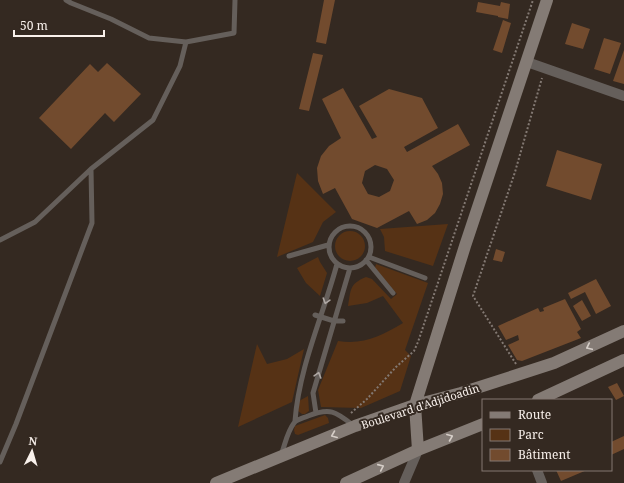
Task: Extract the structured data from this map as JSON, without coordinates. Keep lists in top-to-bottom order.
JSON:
{
  "streets": {
    "main road": ["Boulevard d'Adjidoadin"]
  },
  "legend": ["Route", "Parc", "Bâtiment"],
  "scale_bar": "50 m",
  "north": "top"
}
